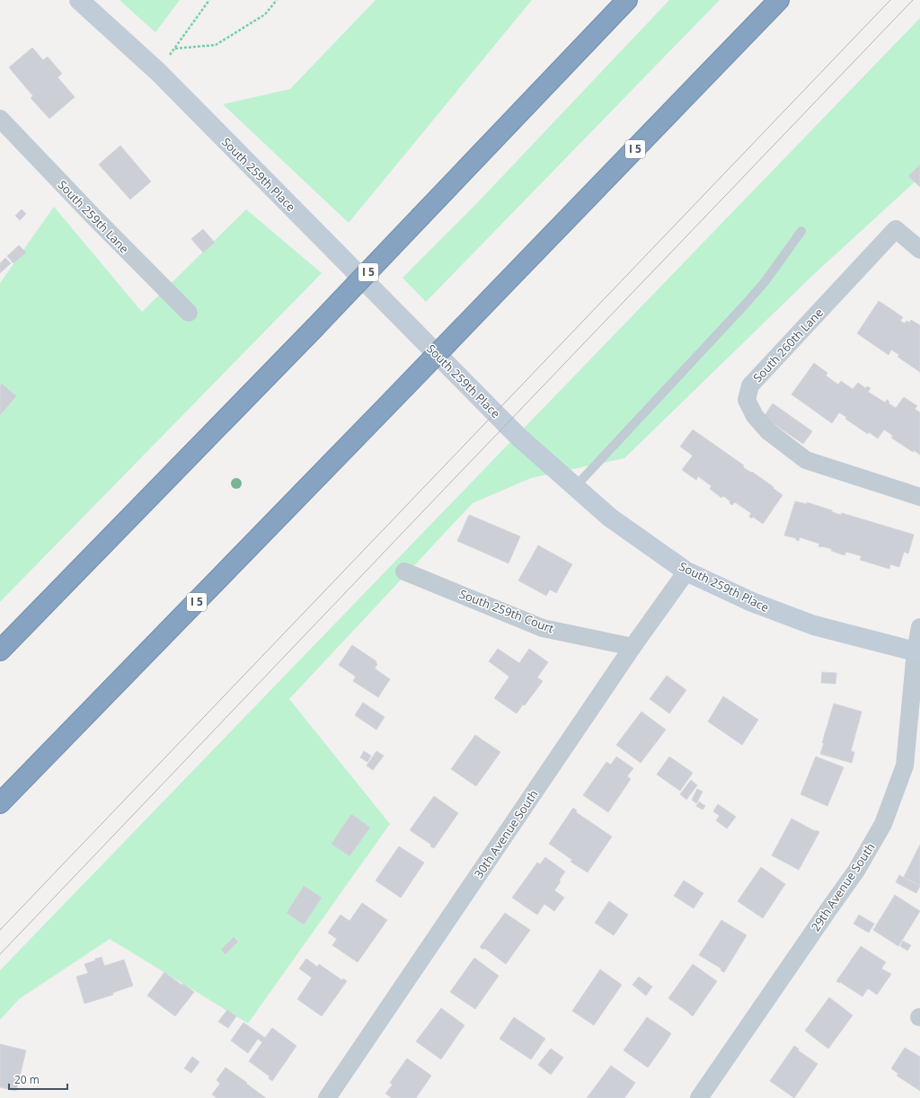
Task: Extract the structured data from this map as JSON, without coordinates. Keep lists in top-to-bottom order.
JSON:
{
  "streets": {
    "highway": ["I 5"],
    "main road": ["South 259th Place"],
    "street": [
      "South 259th Lane",
      "South 260th Lane",
      "South 259th Court",
      "30th Avenue South",
      "29th Avenue South"
    ]
  },
  "crossings": [
    ["South 259th Place", "30th Avenue South"],
    ["South 259th Place", "29th Avenue South"],
    ["South 259th Court", "30th Avenue South"]
  ],
  "scale_bar": "20 m"
}
